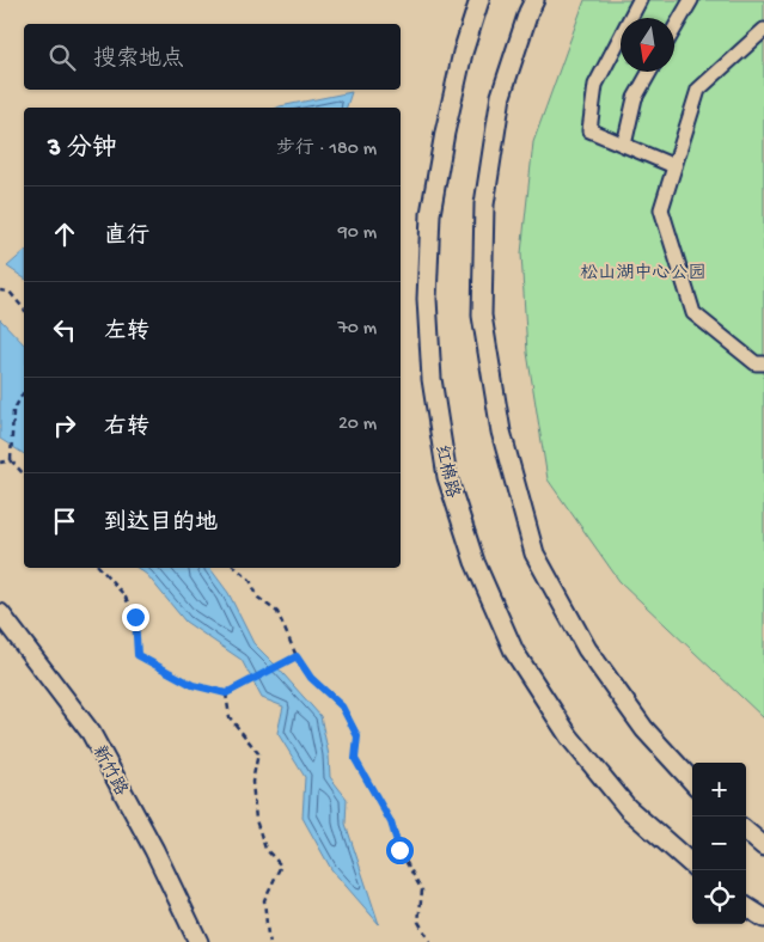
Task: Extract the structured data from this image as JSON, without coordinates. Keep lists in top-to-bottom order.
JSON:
{
  "streets": {
    "main road": ["红棉路", "新竹路"]
  },
  "parks": ["松山湖中心公园"],
  "north": "bottom",
  "page": {
    "search": "搜索地点",
    "heading": ["3 分钟", "步行 · 180 m"],
    "list": [
      ["直行", "90 m"],
      ["左转", "70 m"],
      ["右转", "20 m"],
      "到达目的地"
    ],
    "map_buttons": ["+", "−"]
  }
}
